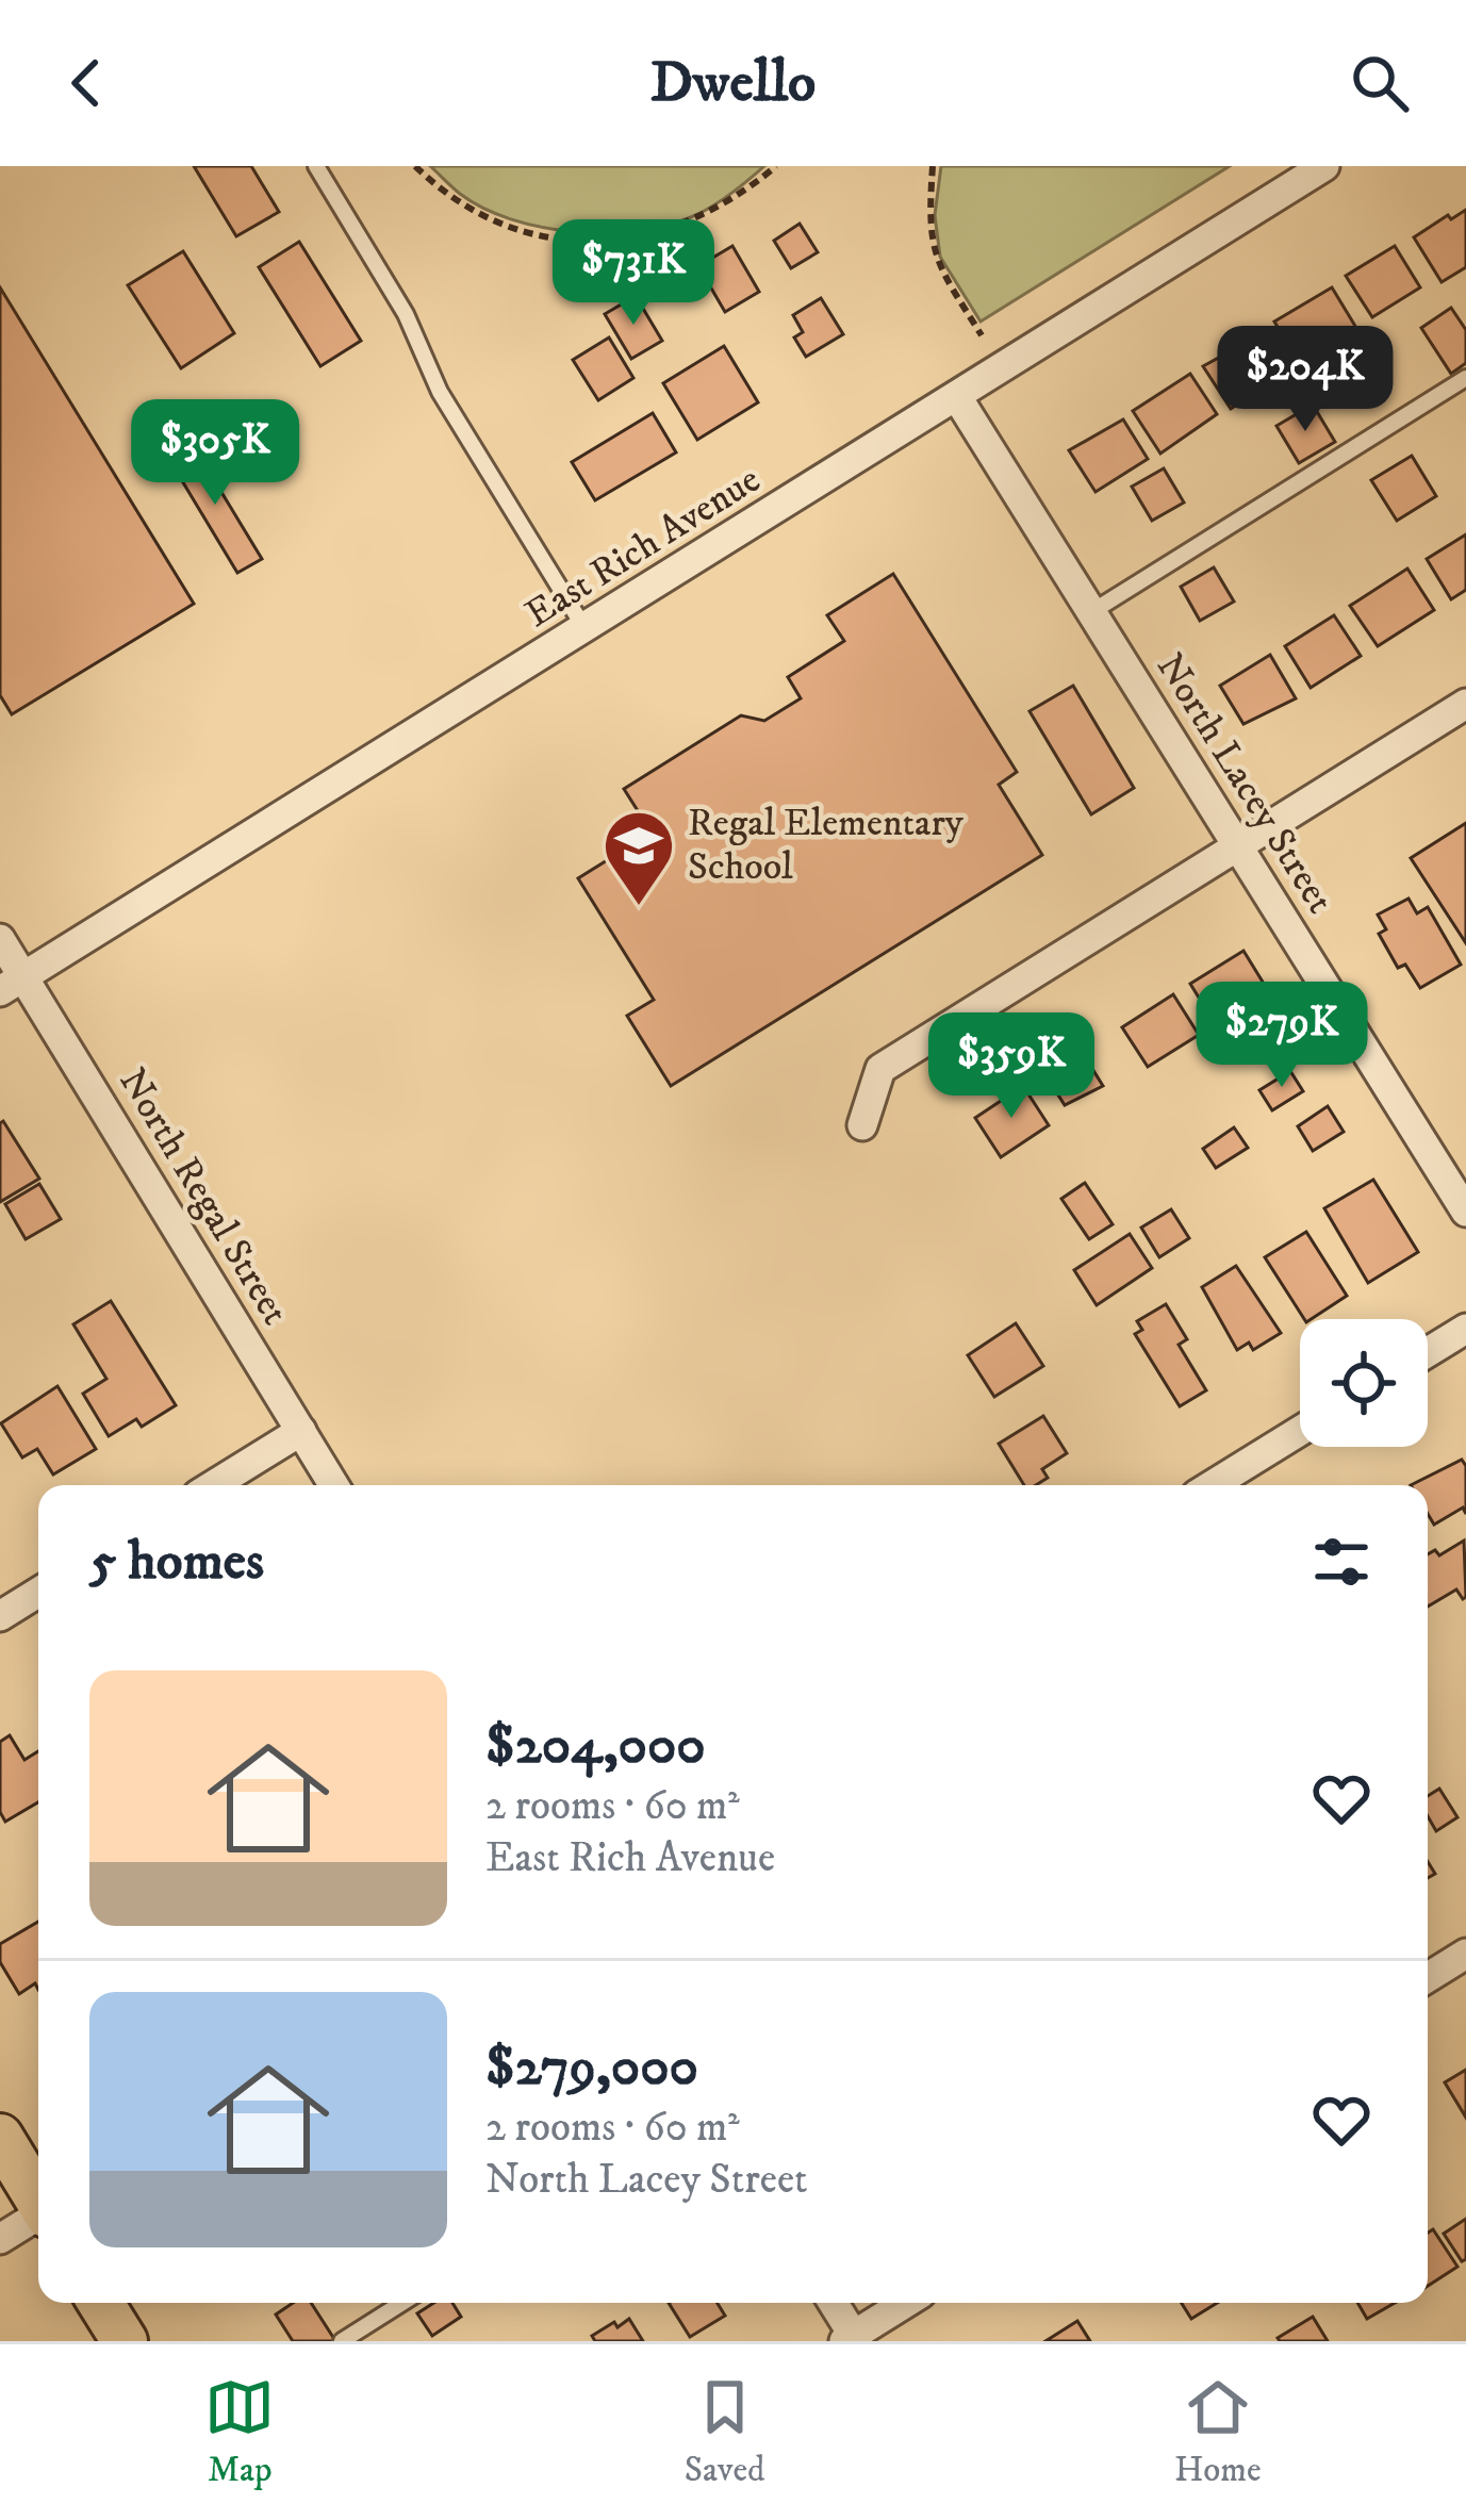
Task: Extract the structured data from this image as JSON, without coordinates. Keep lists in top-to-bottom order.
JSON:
{
  "streets": {
    "street": ["East Rich Avenue", "North Lacey Street", "North Regal Street"]
  },
  "crossings": [
    ["East Rich Avenue", "North Lacey Street"],
    ["East Rich Avenue", "North Regal Street"]
  ],
  "places": {
    "school or university": ["Regal Elementary School"]
  },
  "page": {
    "header": "Dwello",
    "price": [
      "$731K",
      "$204K",
      "$305K",
      "$279K",
      "$359K"
    ],
    "heading": "5 homes",
    "list": [
      {
        "name": "$204,000",
        "note": "2 rooms · 60 m² · East Rich Avenue"
      },
      {
        "name": "$279,000",
        "note": "2 rooms · 60 m² · North Lacey Street"
      }
    ],
    "tabs": ["Map", "Saved", "Home"]
  }
}
